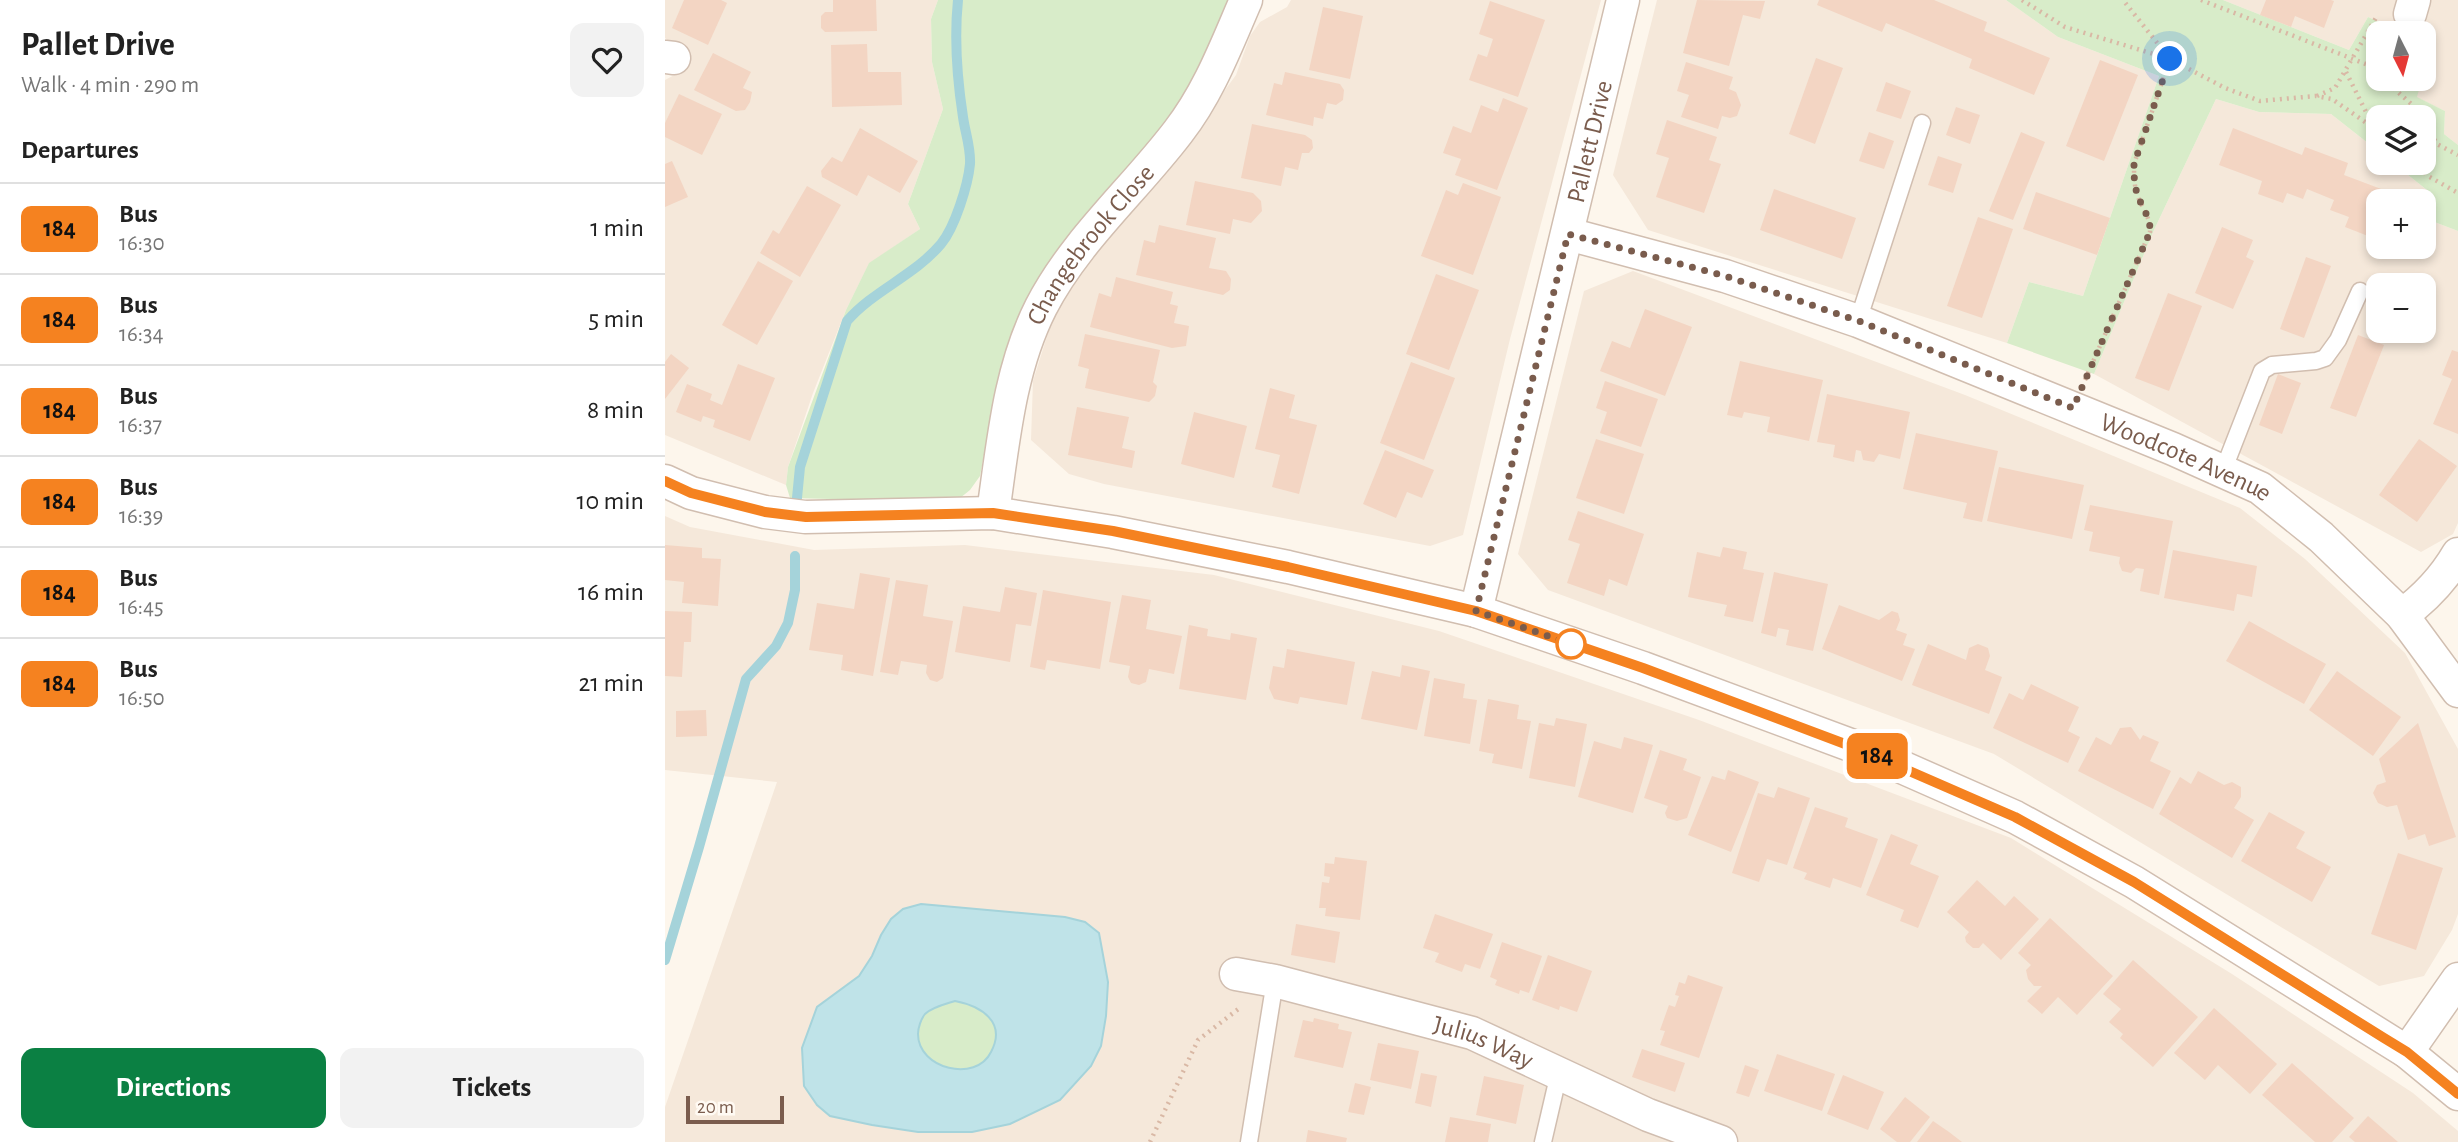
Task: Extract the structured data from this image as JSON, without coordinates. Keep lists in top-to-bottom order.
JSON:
{
  "streets": {
    "street": [
      "Pallett Drive",
      "Changebrook Close",
      "Woodcote Avenue",
      "Julius Way"
    ]
  },
  "crossings": [
    ["Pallett Drive", "Woodcote Avenue"]
  ],
  "lines": ["bus line 184"],
  "scale_bar": "20 m",
  "north": "bottom",
  "page": {
    "heading": [
      ["Pallet Drive", "Walk · 4 min · 290 m"],
      "Departures"
    ],
    "on_map": "184",
    "map_buttons": ["+", "−"],
    "list": [
      {
        "mark": "184",
        "name": "Bus",
        "note": "16:30",
        "value": "1 min"
      },
      {
        "mark": "184",
        "name": "Bus",
        "note": "16:34",
        "value": "5 min"
      },
      {
        "mark": "184",
        "name": "Bus",
        "note": "16:37",
        "value": "8 min"
      },
      {
        "mark": "184",
        "name": "Bus",
        "note": "16:39",
        "value": "10 min"
      },
      {
        "mark": "184",
        "name": "Bus",
        "note": "16:45",
        "value": "16 min"
      },
      {
        "mark": "184",
        "name": "Bus",
        "note": "16:50",
        "value": "21 min"
      }
    ],
    "buttons": ["Directions", "Tickets"],
    "scale": "20 m"
  }
}
